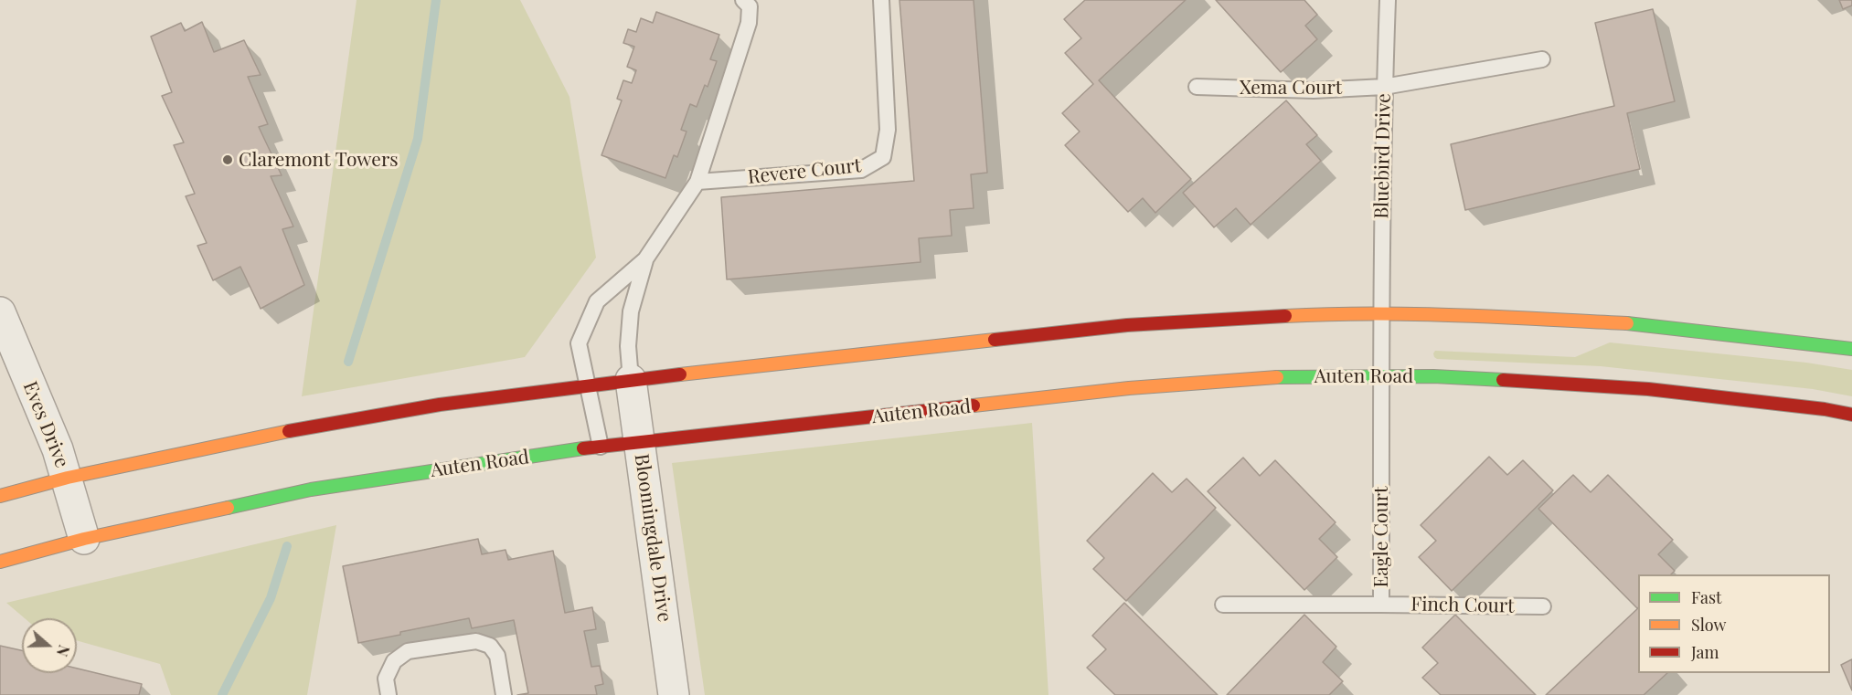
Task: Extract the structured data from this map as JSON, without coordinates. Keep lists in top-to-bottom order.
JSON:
{
  "streets": {
    "street": ["Auten Road", "Eves Drive", "Bloomingdale Drive"],
    "lane": [
      "Xema Court",
      "Bluebird Drive",
      "Revere Court",
      "Eagle Court",
      "Finch Court"
    ]
  },
  "crossings": [
    ["Xema Court", "Bluebird Drive"],
    ["Bluebird Drive", "Auten Road"],
    ["Bluebird Drive", "Eagle Court"],
    ["Auten Road", "Eves Drive"],
    ["Auten Road", "Eagle Court"],
    ["Auten Road", "Bloomingdale Drive"],
    ["Eagle Court", "Finch Court"]
  ],
  "places": ["Claremont Towers"],
  "legend": ["Fast", "Slow", "Jam"],
  "north": "right"
}
